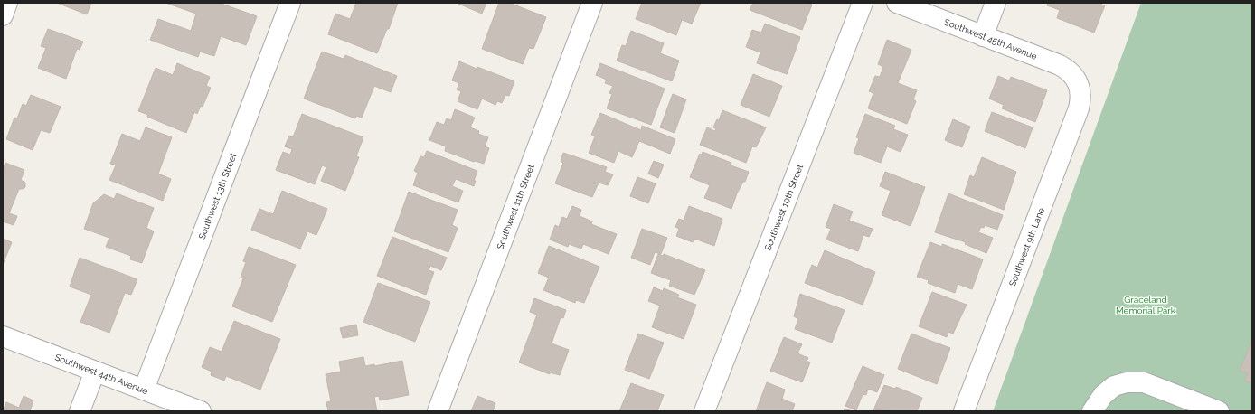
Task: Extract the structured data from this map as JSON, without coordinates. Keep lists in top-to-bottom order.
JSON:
{
  "streets": {
    "street": [
      "Southwest 45th Avenue",
      "Southwest 13th Street",
      "Southwest 11th Street",
      "Southwest 10th Street",
      "Southwest 9th Lane",
      "Southwest 44th Avenue"
    ]
  },
  "crossings": [
    ["Southwest 45th Avenue", "Southwest 9th Lane"],
    ["Southwest 13th Street", "Southwest 44th Avenue"]
  ],
  "parks": ["Graceland Memorial Park"]
}
